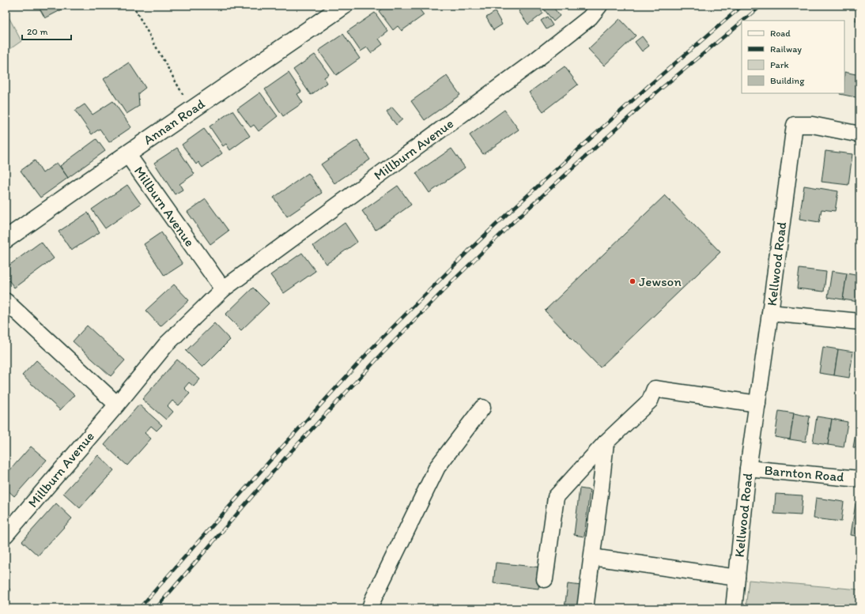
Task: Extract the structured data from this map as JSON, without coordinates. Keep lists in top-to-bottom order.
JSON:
{
  "streets": {
    "main road": ["Annan Road"],
    "street": ["Millburn Avenue", "Kellwood Road", "Barnton Road"]
  },
  "crossings": [
    ["Annan Road", "Millburn Avenue"],
    ["Kellwood Road", "Barnton Road"]
  ],
  "places": ["Jewson"],
  "legend": [
    "Road",
    "Railway",
    "Park",
    "Building"
  ],
  "scale_bar": "20 m"
}
